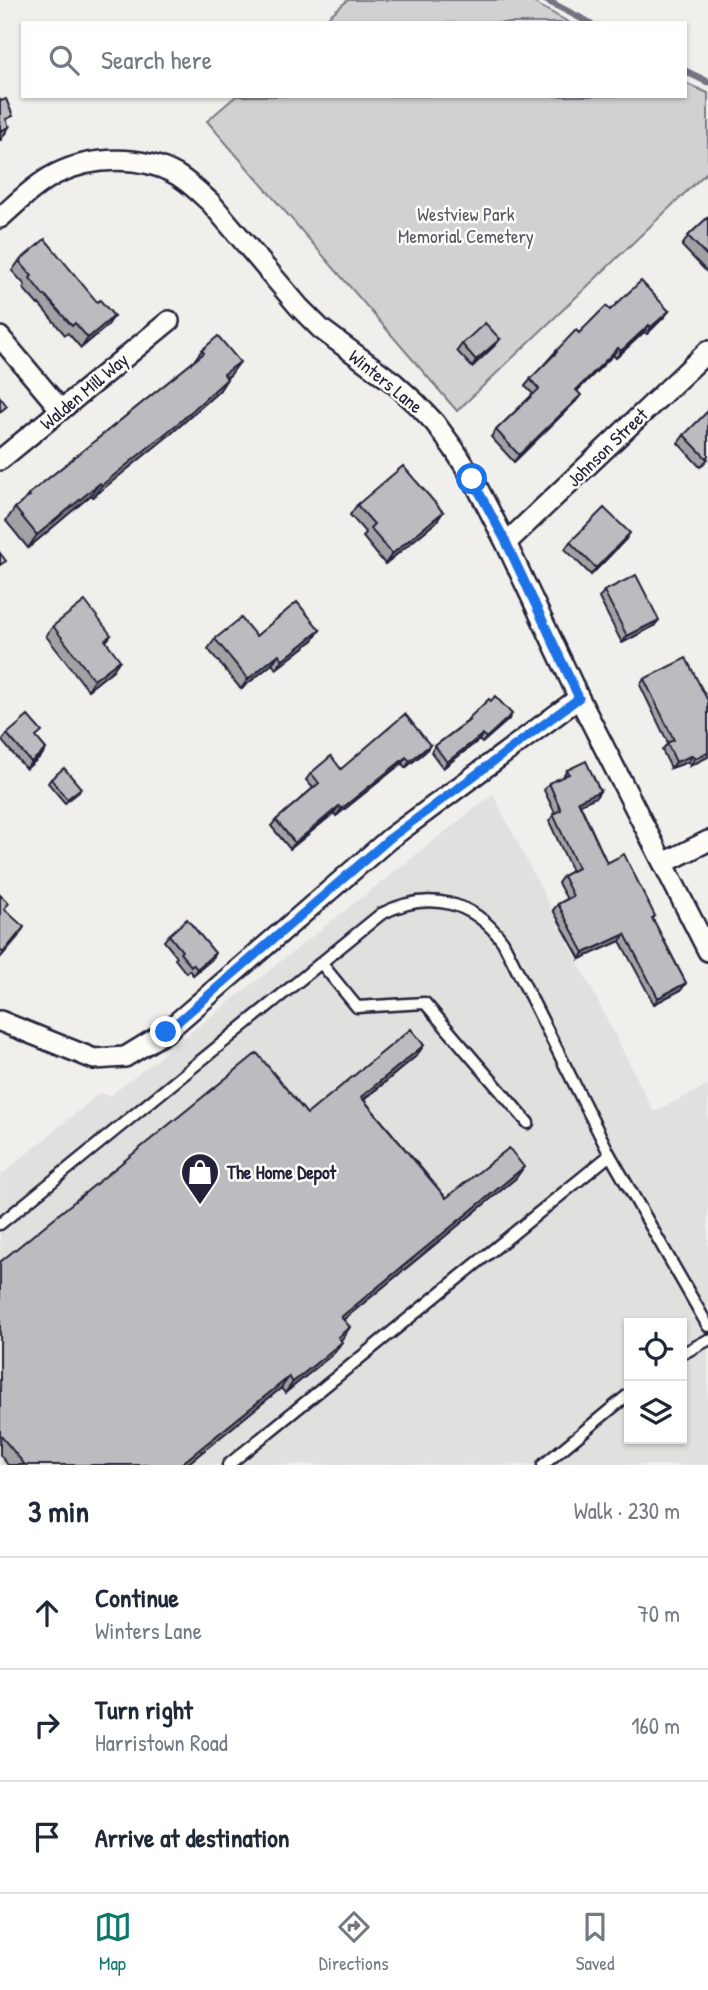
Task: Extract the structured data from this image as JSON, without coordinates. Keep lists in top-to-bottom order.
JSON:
{
  "streets": {
    "street": ["Winters Lane", "Walden Mill Way", "Johnson Street"]
  },
  "crossings": [
    ["Winters Lane", "Johnson Street"]
  ],
  "parks": ["Westview Park Memorial Cemetery"],
  "places": {
    "shop": ["The Home Depot"]
  },
  "page": {
    "search": "Search here",
    "heading": ["3 min", "Walk · 230 m"],
    "list": [
      ["Continue", "Winters Lane", "70 m"],
      ["Turn right", "Harristown Road", "160 m"],
      "Arrive at destination"
    ],
    "nav": ["Map", "Directions", "Saved"]
  }
}
